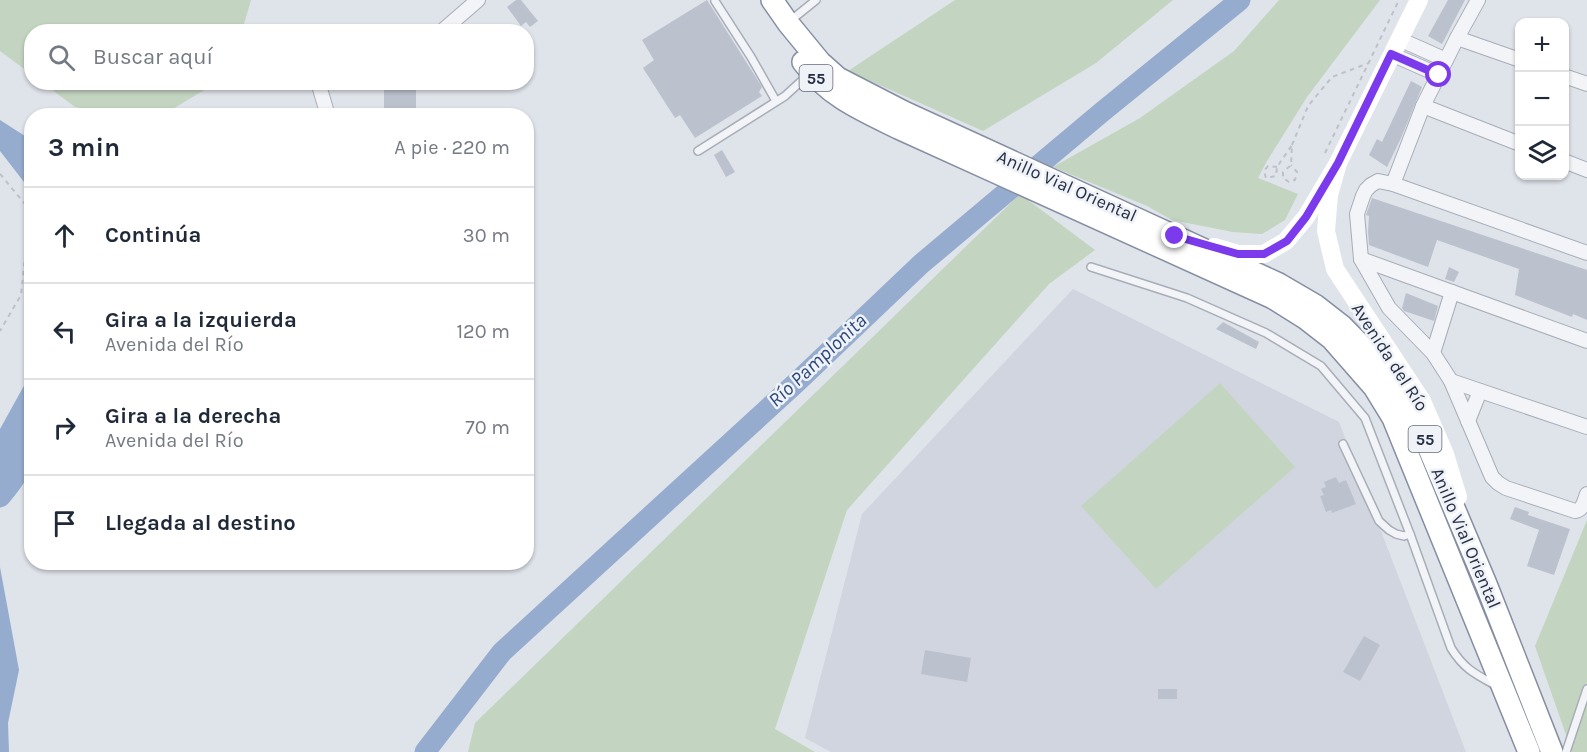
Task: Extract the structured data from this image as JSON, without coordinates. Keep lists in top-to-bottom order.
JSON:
{
  "streets": {
    "highway": ["55", "Anillo Vial Oriental"],
    "main road": ["Avenida del Río"]
  },
  "crossings": [
    ["Anillo Vial Oriental", "Avenida del Río"]
  ],
  "water": ["Río Pamplonita"],
  "page": {
    "map_buttons": ["+", "−"],
    "search": "Buscar aquí",
    "heading": ["3 min", "A pie · 220 m"],
    "list": [
      ["Continúa", "30 m"],
      ["Gira a la izquierda", "Avenida del Río", "120 m"],
      ["Gira a la derecha", "Avenida del Río", "70 m"],
      "Llegada al destino"
    ]
  }
}
